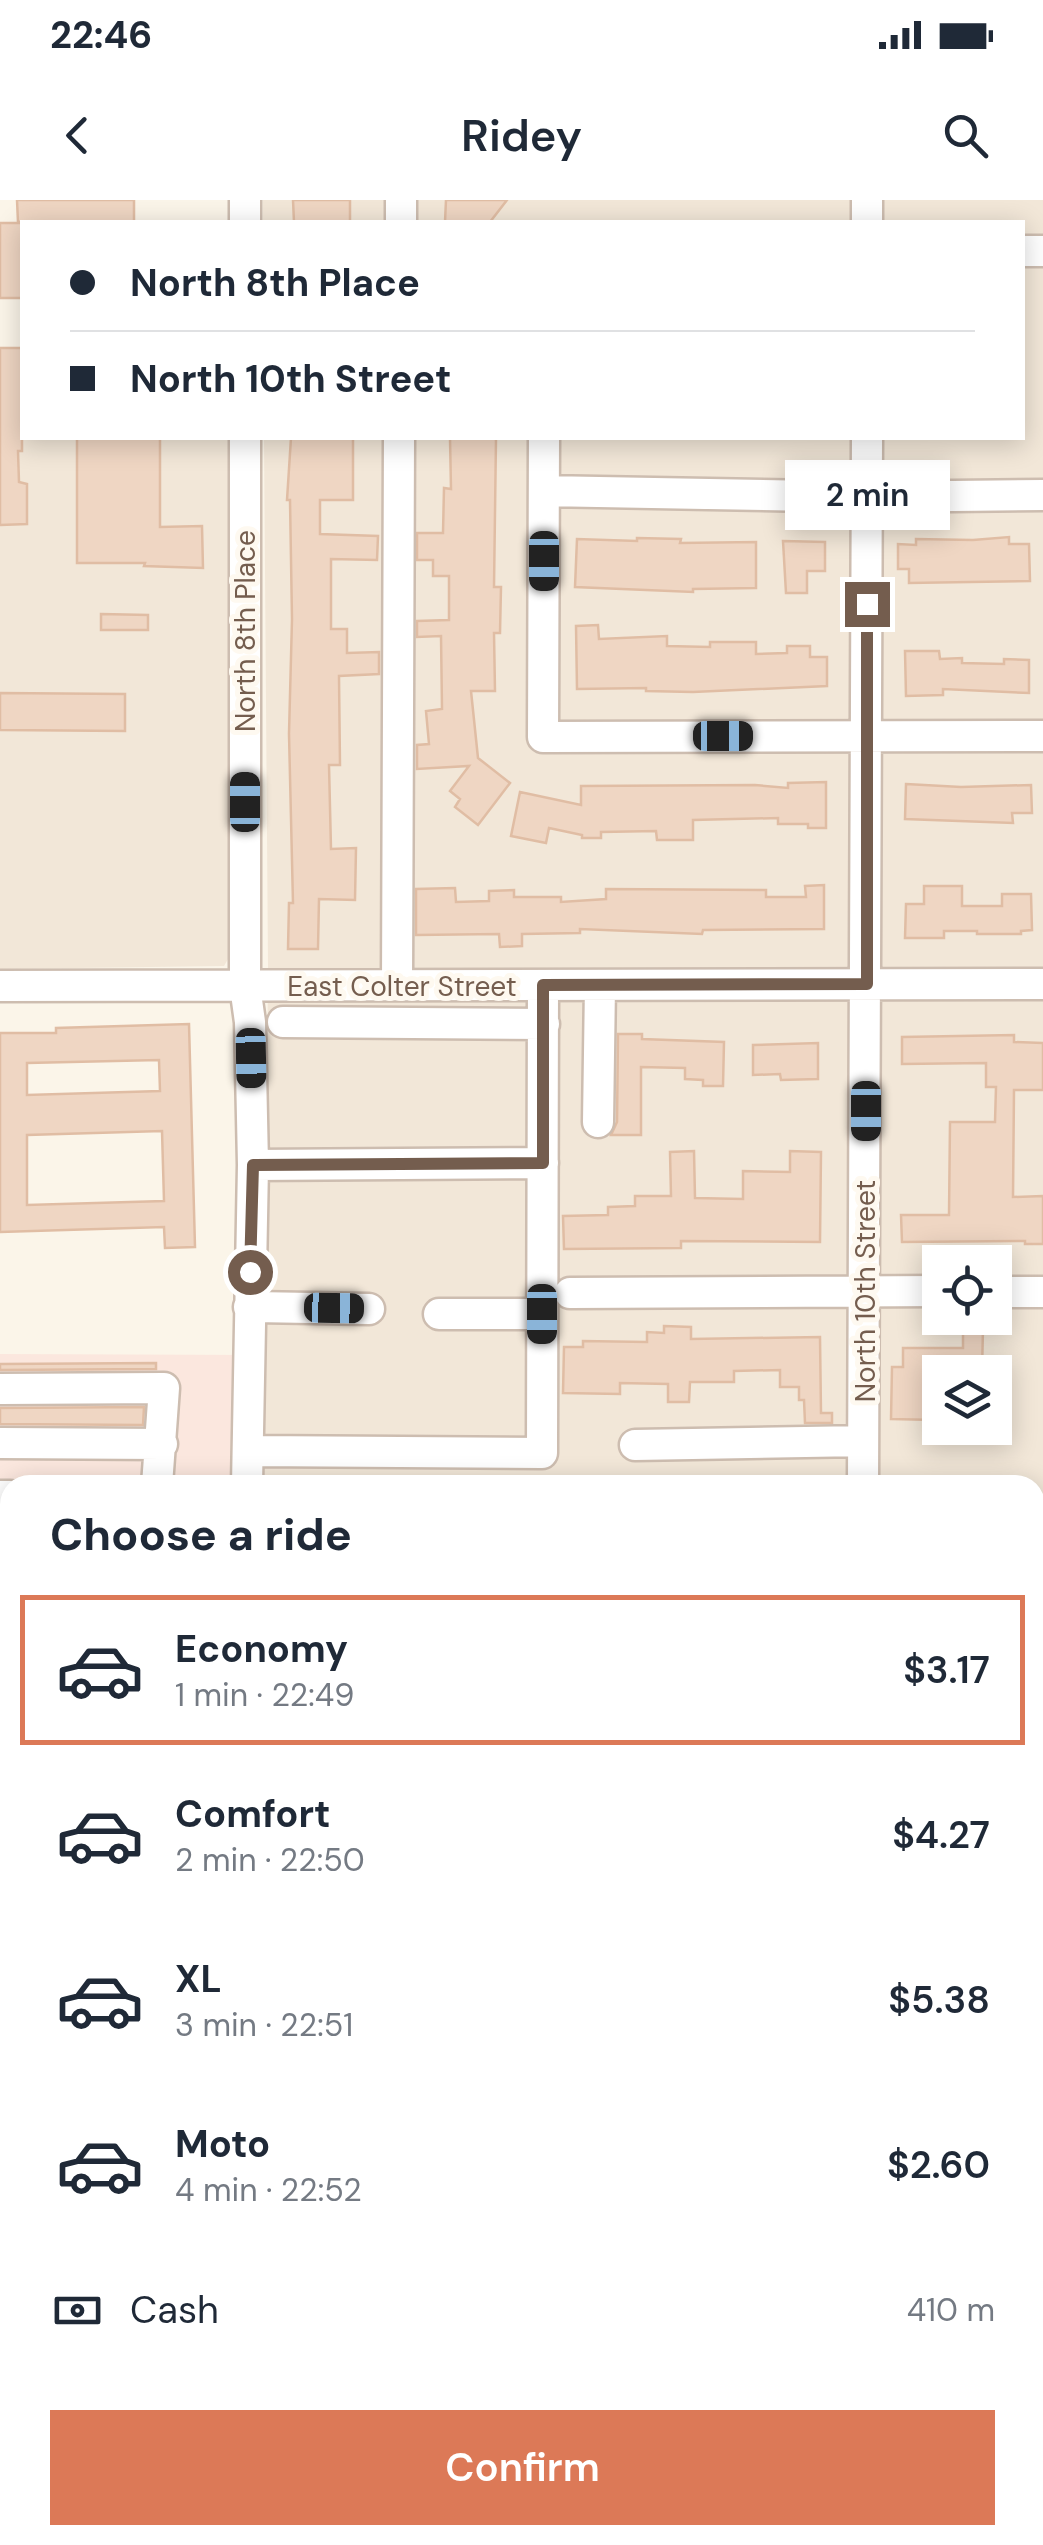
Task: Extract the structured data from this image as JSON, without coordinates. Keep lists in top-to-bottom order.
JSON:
{
  "streets": {
    "street": ["North 8th Place", "East Colter Street", "North 10th Street"]
  },
  "crossings": [
    ["North 8th Place", "East Colter Street"],
    ["East Colter Street", "North 10th Street"]
  ],
  "page": {
    "status": "22:46",
    "header": "Ridey",
    "banner": ["North 8th Place", "North 10th Street"],
    "bubble": "2 min",
    "heading": "Choose a ride",
    "list": [
      {
        "name": "Economy",
        "note": "1 min · 22:49",
        "value": "$3.17"
      },
      {
        "name": "Comfort",
        "note": "2 min · 22:50",
        "value": "$4.27"
      },
      {
        "name": "XL",
        "note": "3 min · 22:51",
        "value": "$5.38"
      },
      {
        "name": "Moto",
        "note": "4 min · 22:52",
        "value": "$2.60"
      }
    ],
    "pay": ["Cash", "410 m"],
    "buttons": "Confirm"
  }
}
